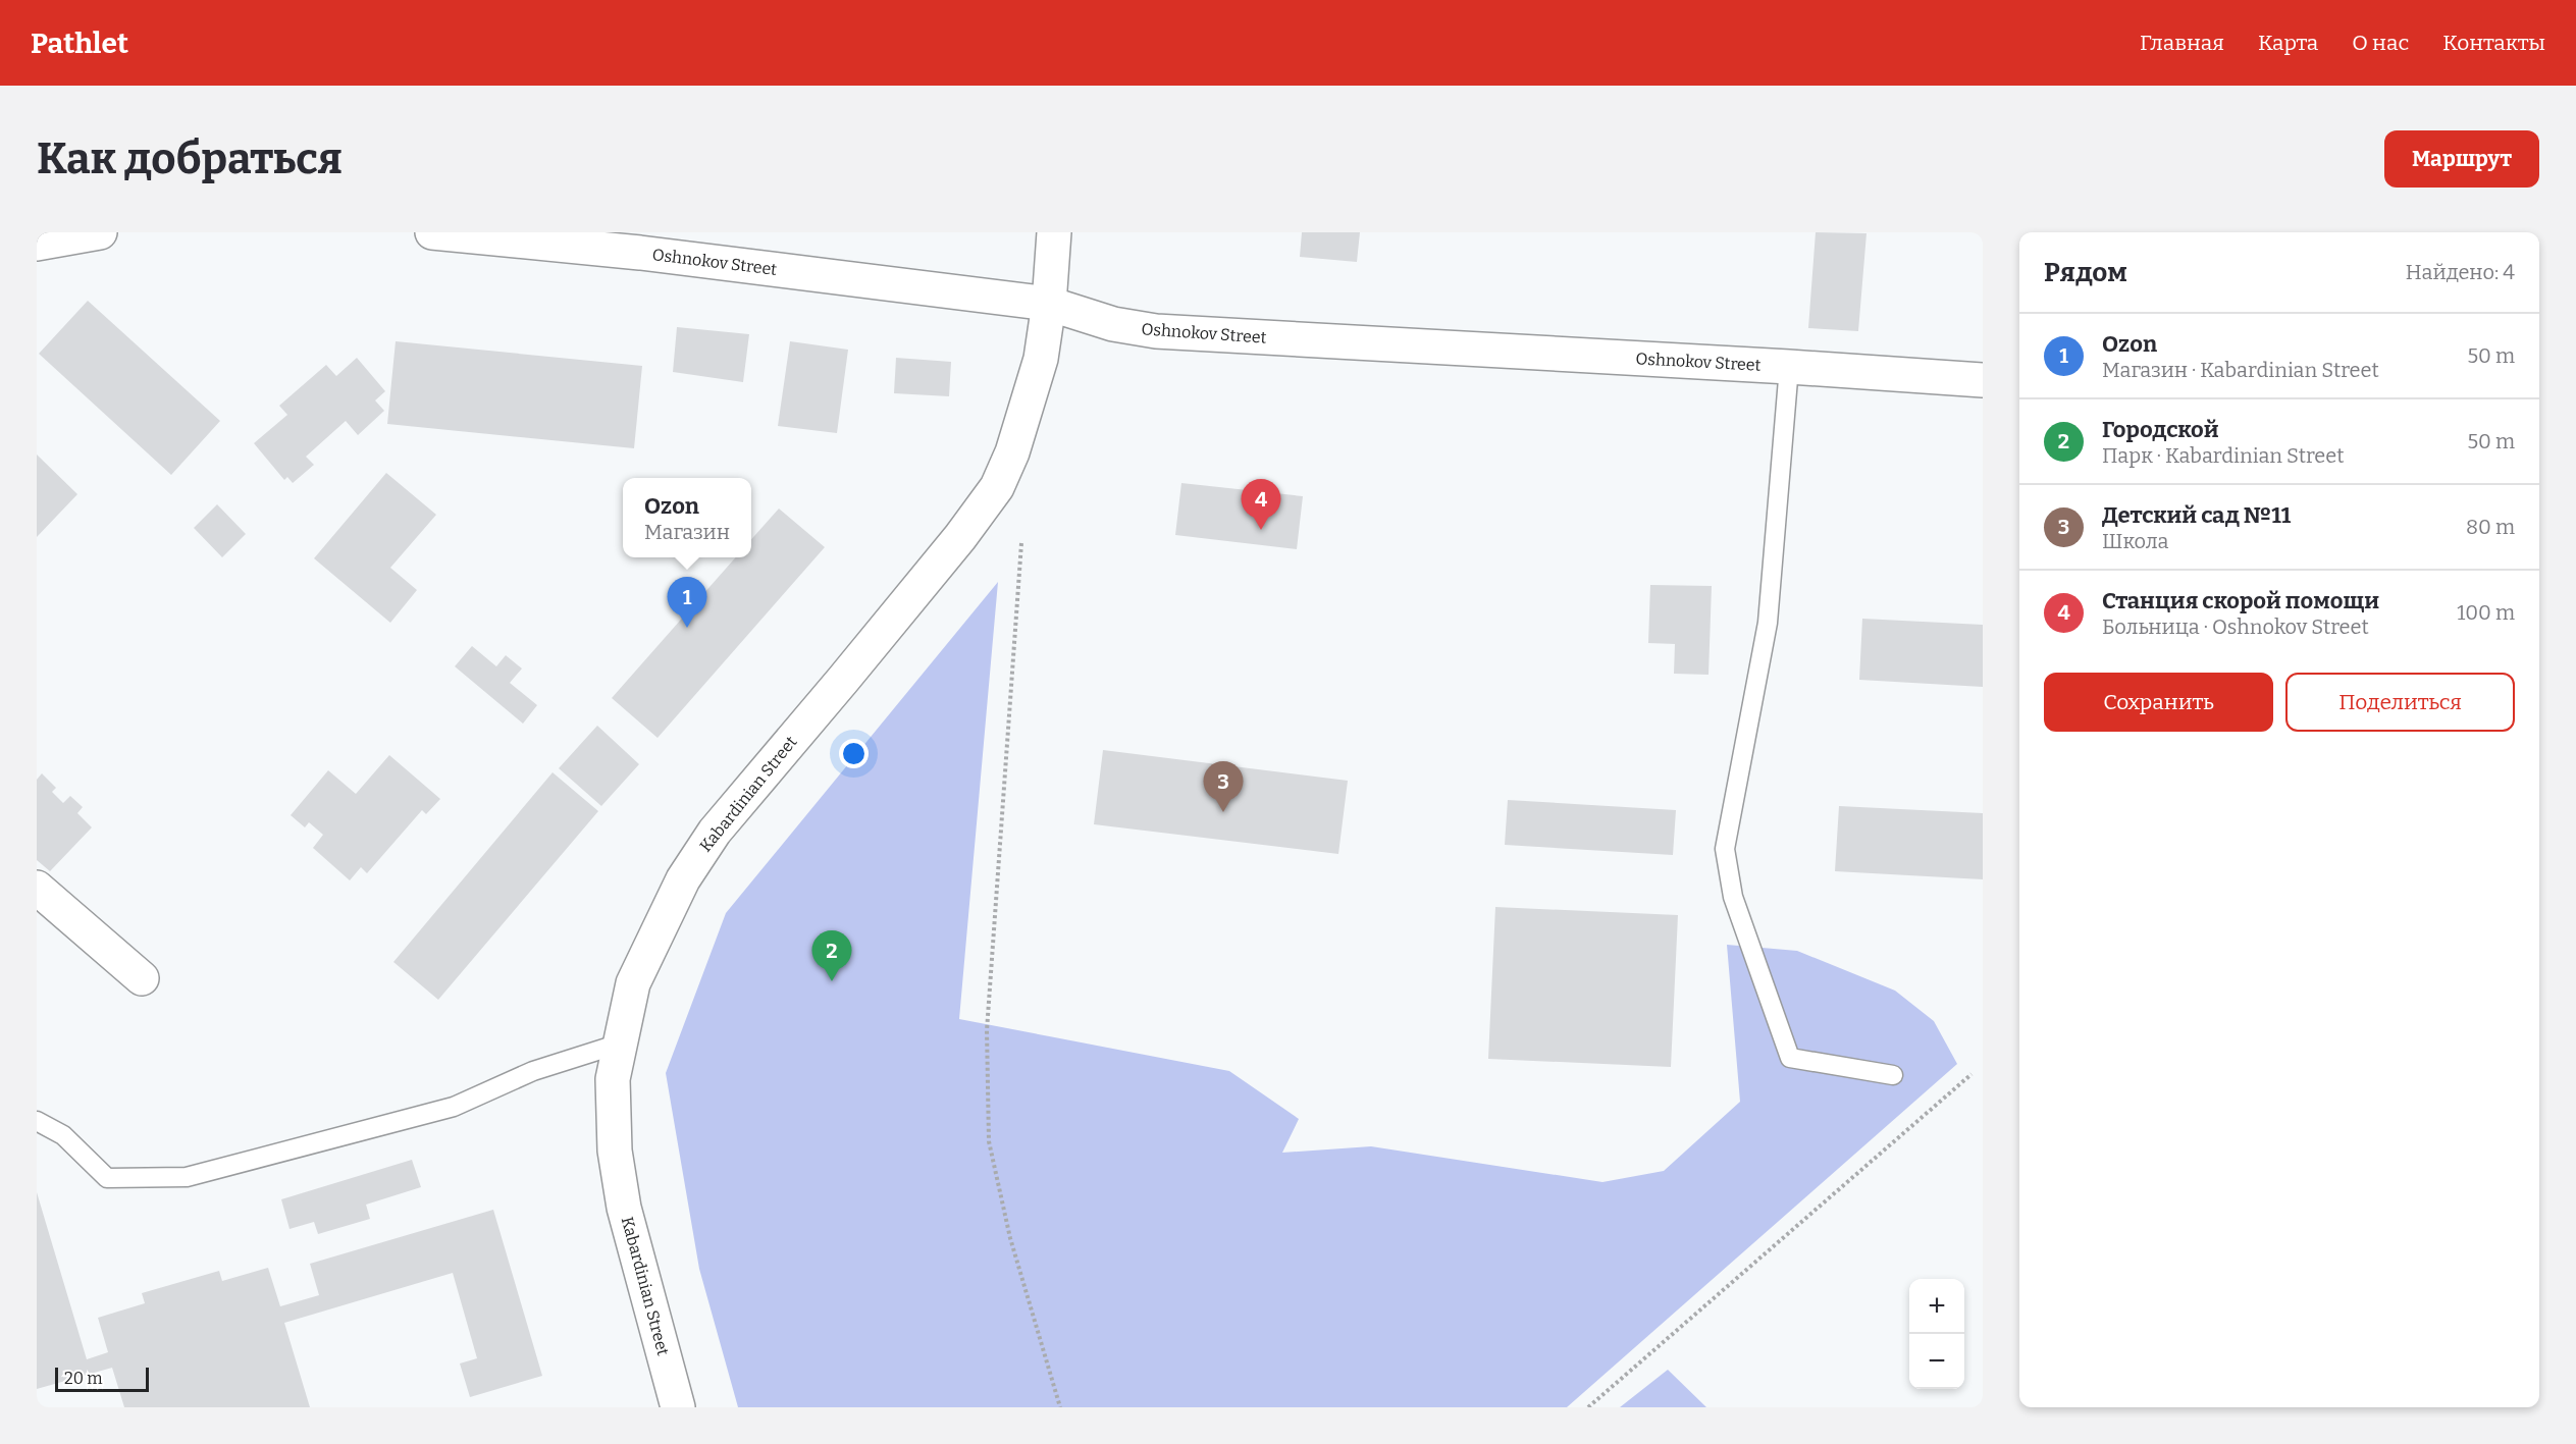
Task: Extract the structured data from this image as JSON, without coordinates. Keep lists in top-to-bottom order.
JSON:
{
  "streets": {
    "street": ["Oshnokov Street", "Kabardinian Street"]
  },
  "crossings": [
    ["Oshnokov Street", "Kabardinian Street"]
  ],
  "scale_bar": "20 m",
  "page": {
    "header": "Pathlet",
    "nav": [
      "Главная",
      "Карта",
      "О нас",
      "Контакты"
    ],
    "buttons": [
      "Маршрут",
      ["Сохранить", "Поделиться"]
    ],
    "title": "Как добраться",
    "heading": ["Рядом", "Найдено: 4"],
    "list": [
      {
        "mark": "1",
        "name": "Ozon",
        "note": "Магазин · Kabardinian Street",
        "value": "50 m"
      },
      {
        "mark": "2",
        "name": "Городской",
        "note": "Парк · Kabardinian Street",
        "value": "50 m"
      },
      {
        "mark": "3",
        "name": "Детский сад №11",
        "note": "Школа",
        "value": "80 m"
      },
      {
        "mark": "4",
        "name": "Станция скорой помощи",
        "note": "Больница · Oshnokov Street",
        "value": "100 m"
      }
    ],
    "popup": ["Ozon", "Магазин"],
    "pins": [
      "4",
      "1",
      "3",
      "2"
    ],
    "map_buttons": ["+", "−"],
    "scale": "20 m"
  }
}
